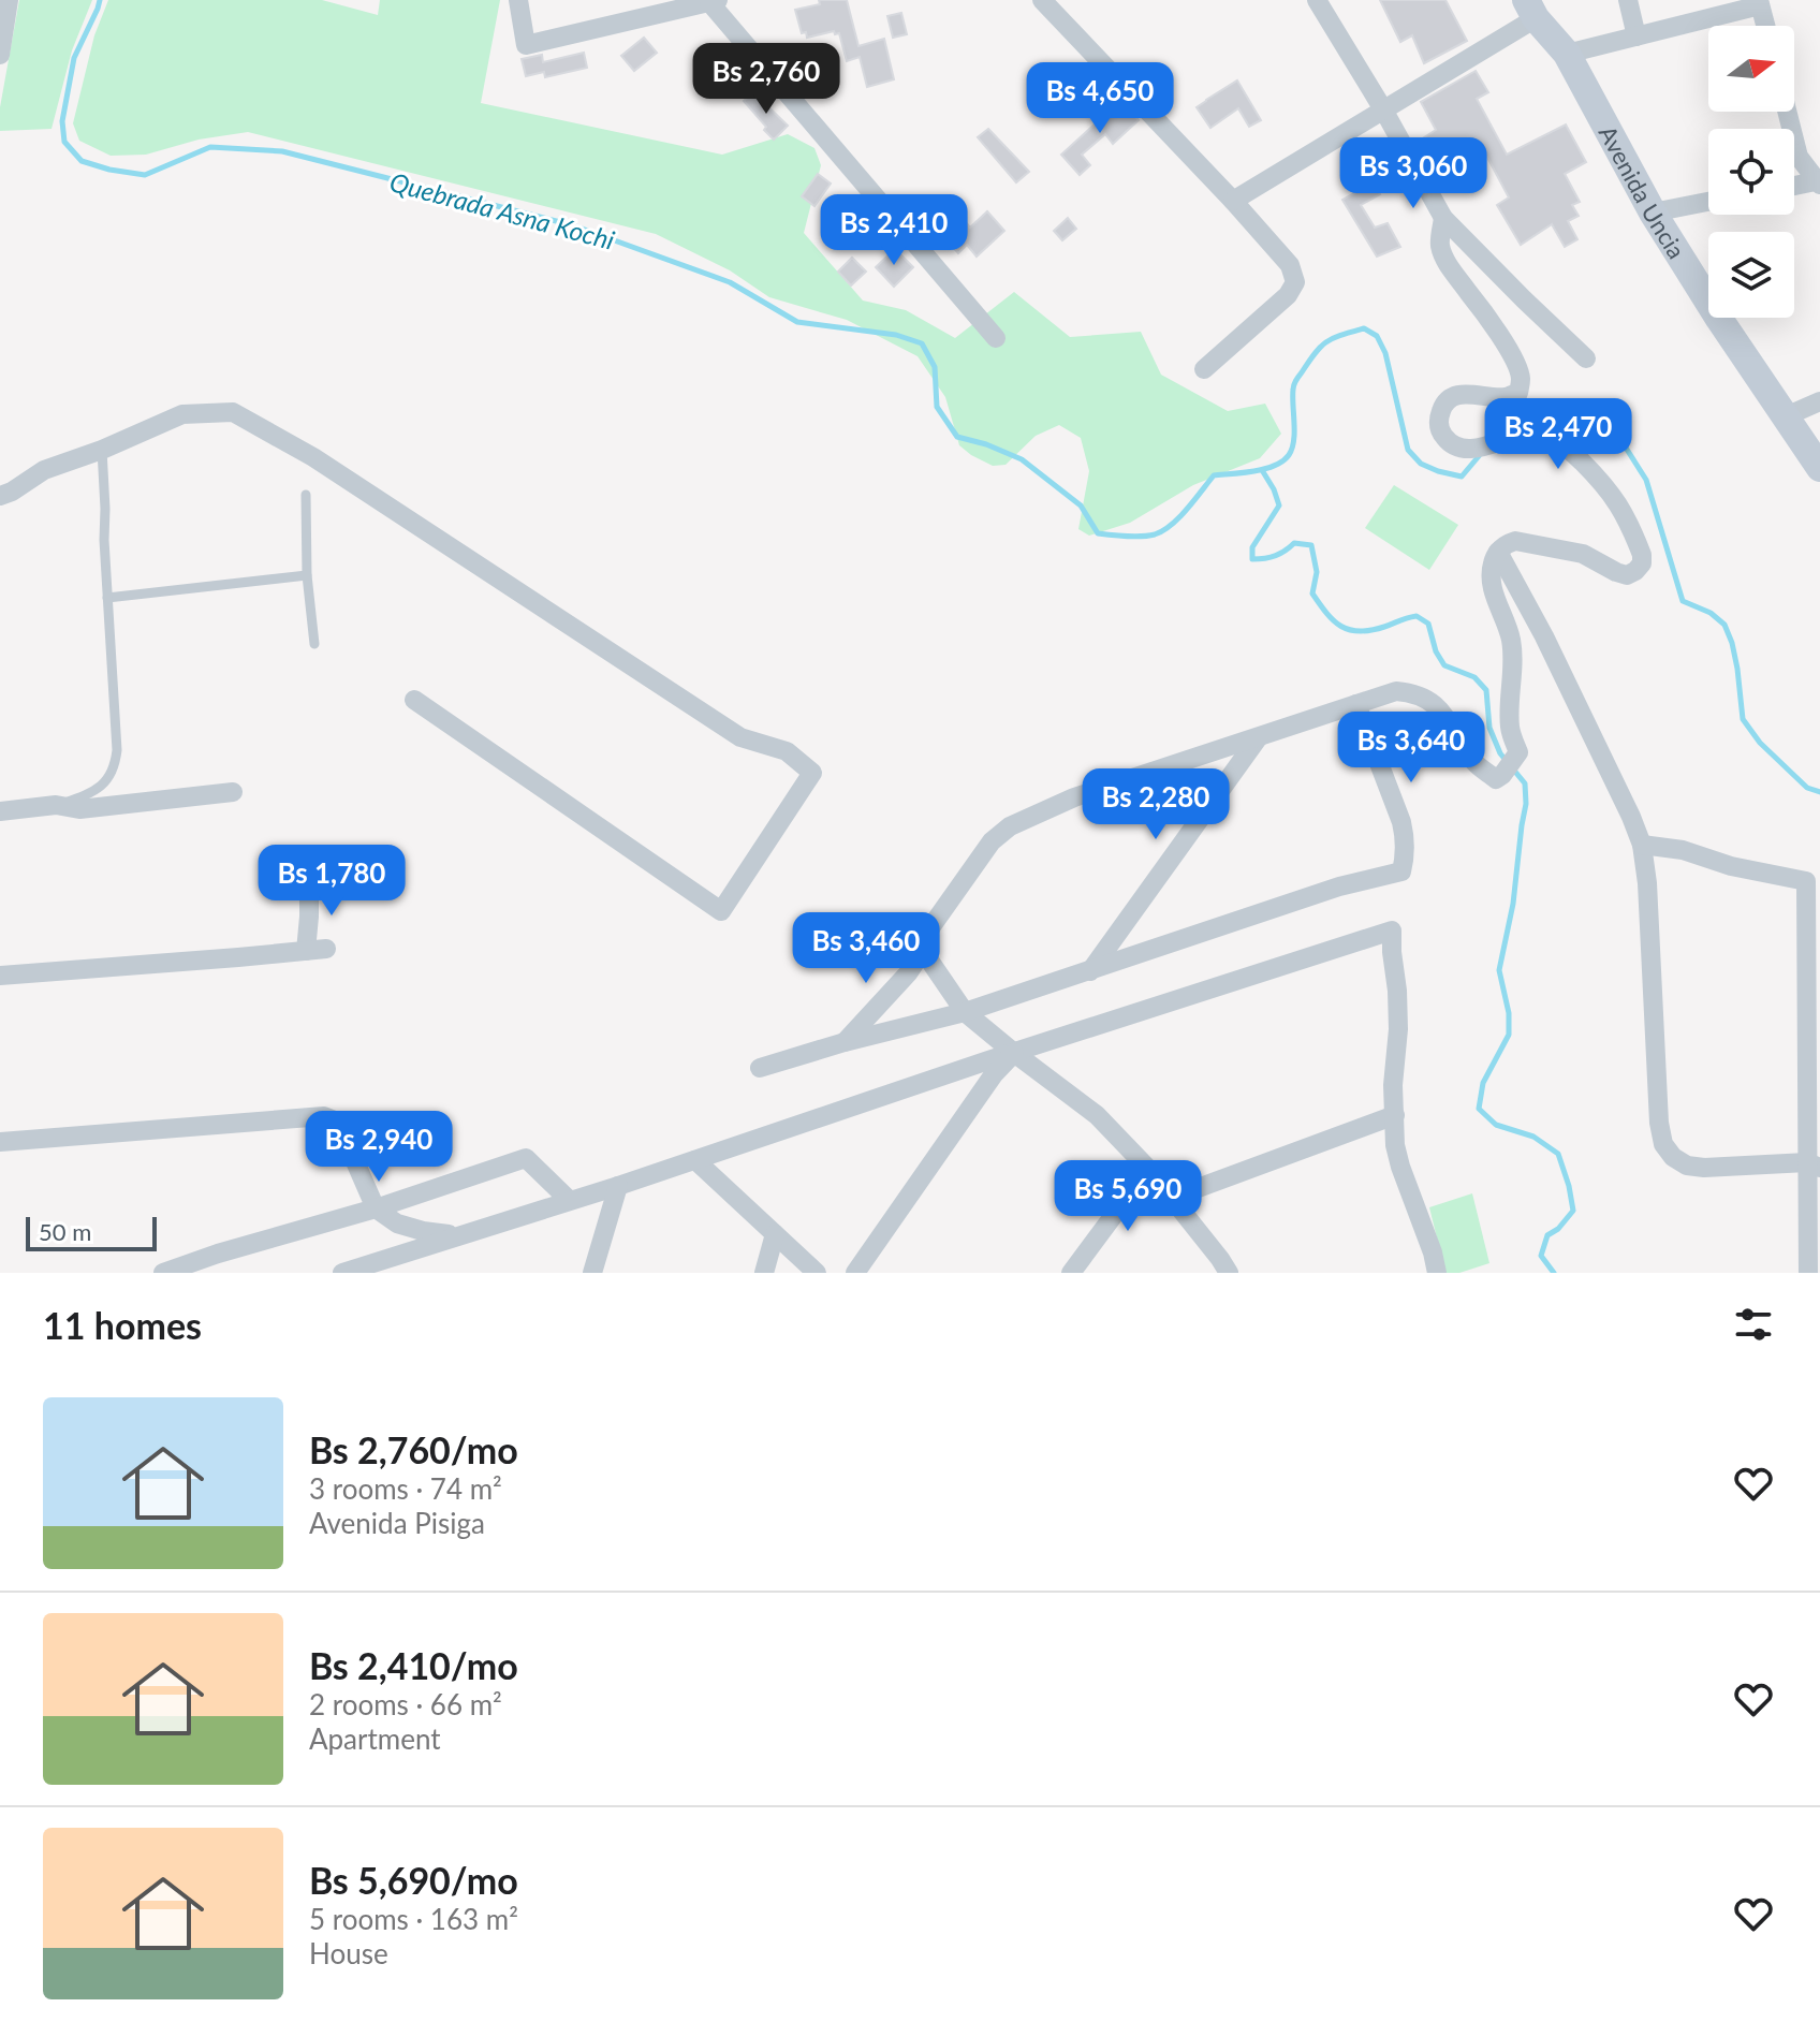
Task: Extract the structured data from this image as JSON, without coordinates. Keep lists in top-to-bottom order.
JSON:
{
  "streets": {
    "street": ["Avenida Uncia"]
  },
  "water": ["Quebrada Asna Kochi"],
  "scale_bar": "50 m",
  "north": "right",
  "page": {
    "price": [
      "Bs 2,760",
      "Bs 4,650",
      "Bs 3,060",
      "Bs 2,410",
      "Bs 2,470",
      "Bs 3,640",
      "Bs 2,280",
      "Bs 1,780",
      "Bs 3,460",
      "Bs 2,940",
      "Bs 5,690"
    ],
    "scale": "50 m",
    "heading": "11 homes",
    "list": [
      {
        "name": "Bs 2,760/mo",
        "note": "3 rooms · 74 m² · Avenida Pisiga"
      },
      {
        "name": "Bs 2,410/mo",
        "note": "2 rooms · 66 m² · Apartment"
      },
      {
        "name": "Bs 5,690/mo",
        "note": "5 rooms · 163 m² · House"
      }
    ]
  }
}
